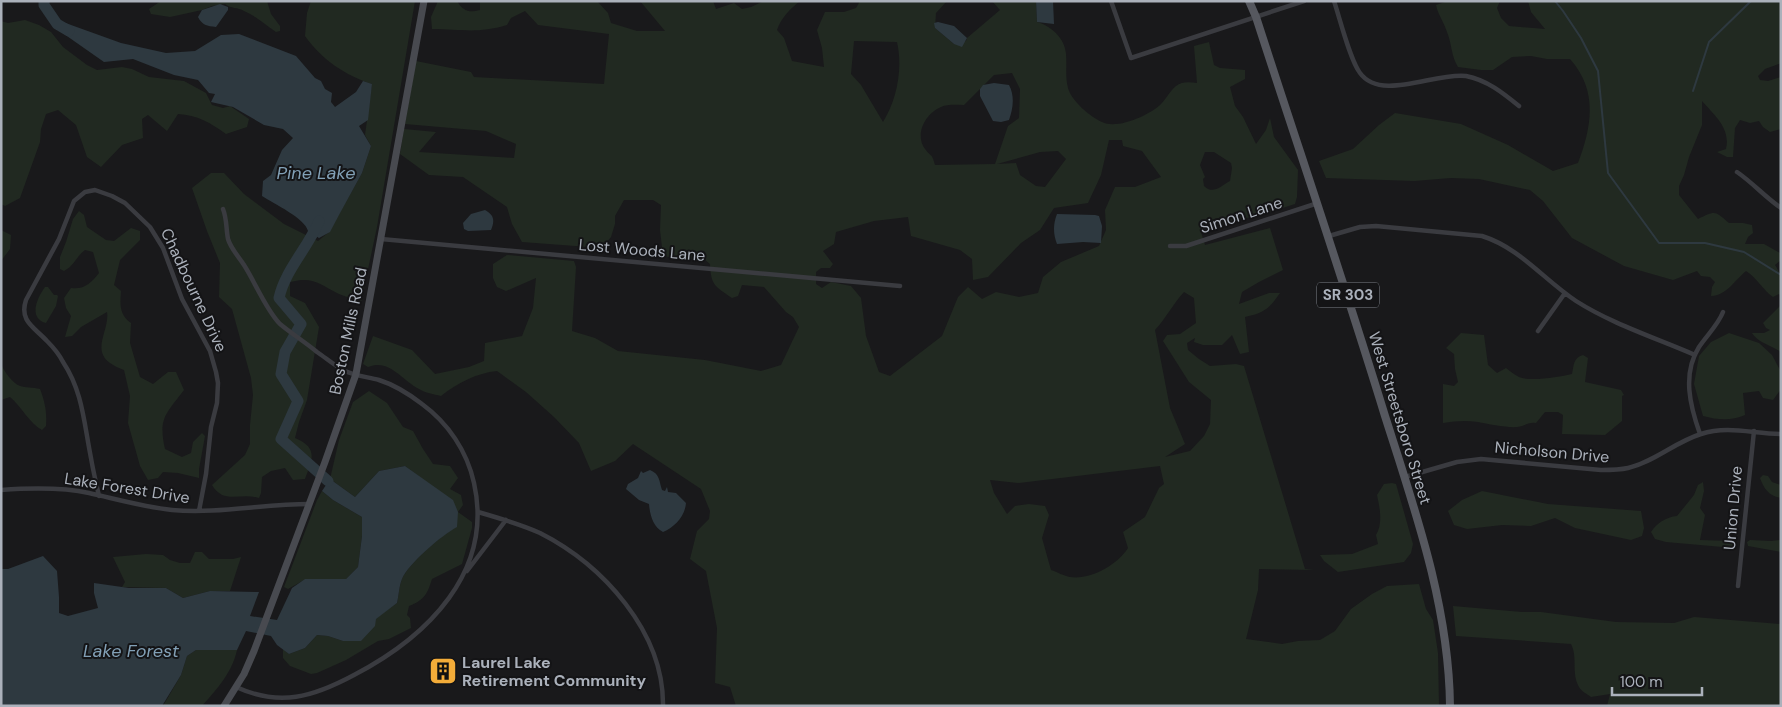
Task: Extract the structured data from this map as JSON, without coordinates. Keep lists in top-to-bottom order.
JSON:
{
  "streets": {
    "main road": ["SR 303", "West Streetsboro Street"],
    "street": [
      "Simon Lane",
      "Lost Woods Lane",
      "Chadbourne Drive",
      "Boston Mills Road",
      "Nicholson Drive",
      "Lake Forest Drive",
      "Union Drive"
    ]
  },
  "crossings": [
    ["Simon Lane", "West Streetsboro Street"],
    ["Lost Woods Lane", "Boston Mills Road"],
    ["Chadbourne Drive", "Lake Forest Drive"],
    ["Boston Mills Road", "Lake Forest Drive"],
    ["West Streetsboro Street", "Nicholson Drive"],
    ["Nicholson Drive", "Union Drive"]
  ],
  "water": ["Pine Lake", "Lake Forest"],
  "places": {
    "building": ["Laurel Lake Retirement Community"]
  },
  "scale_bar": "100 m"
}
